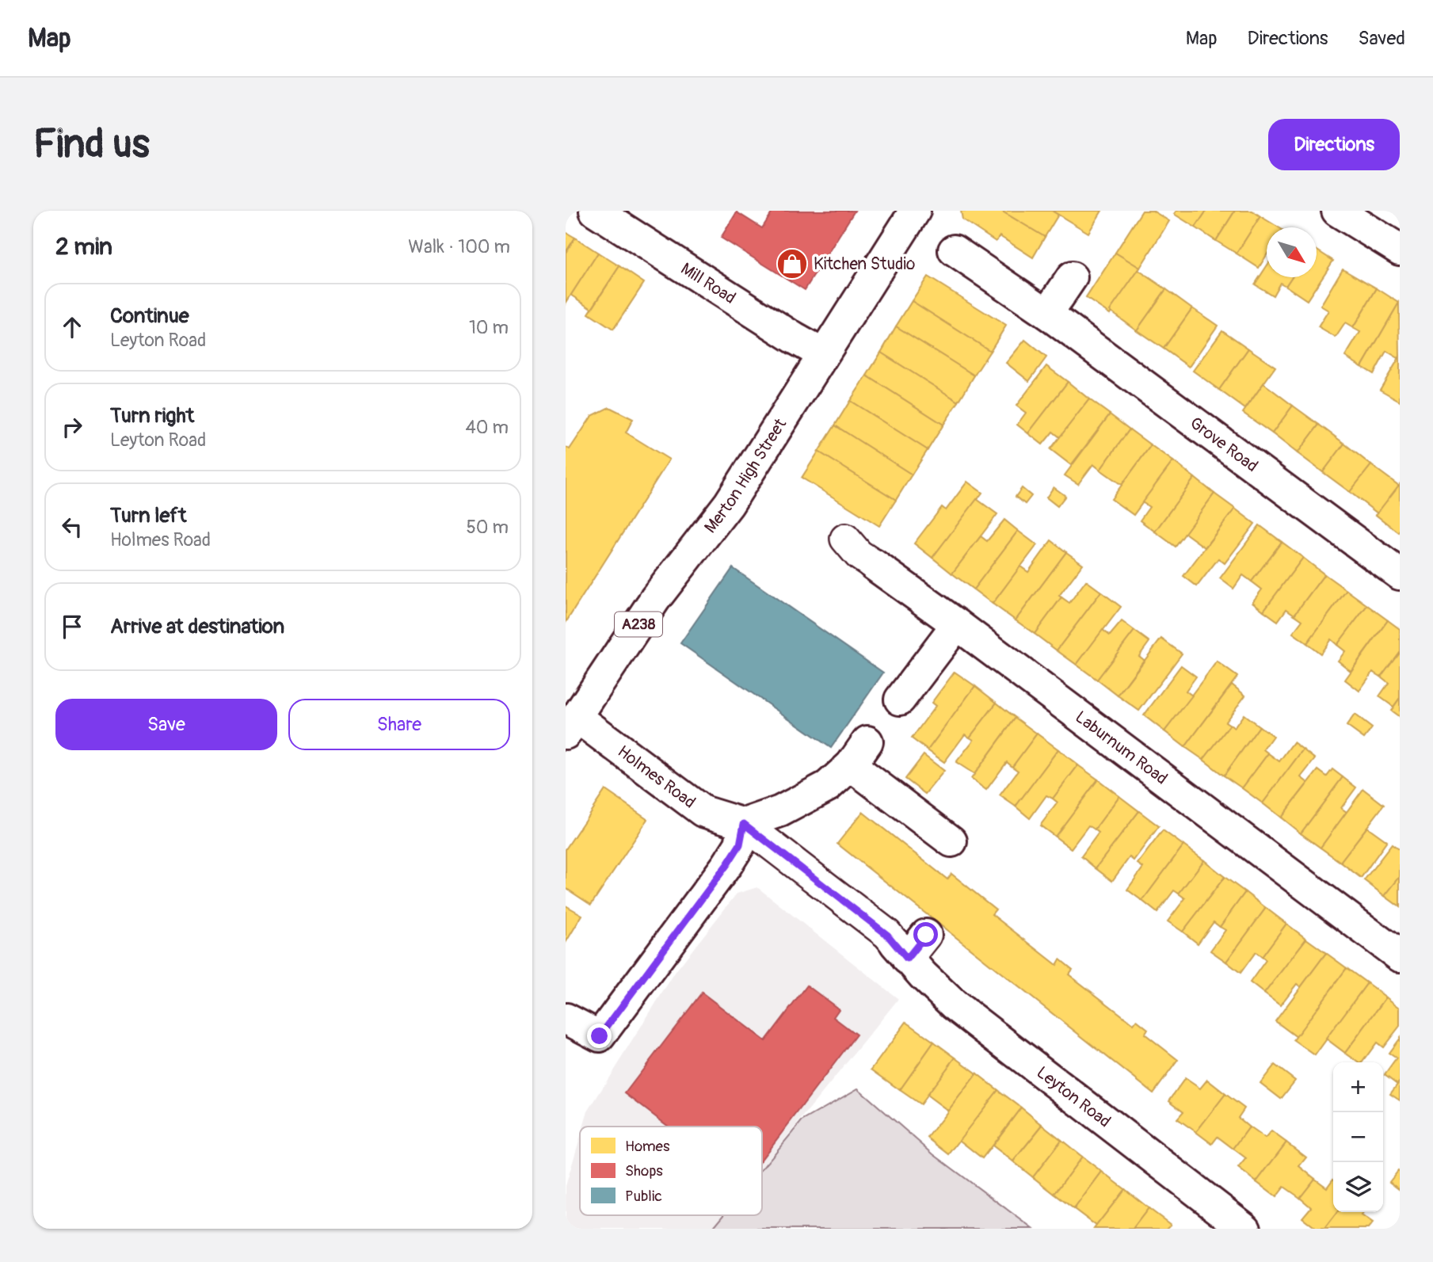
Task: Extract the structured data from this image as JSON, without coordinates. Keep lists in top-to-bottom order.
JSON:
{
  "streets": {
    "street": [
      "Mill Road",
      "Grove Road",
      "Merton High Street",
      "A238",
      "Laburnum Road",
      "Holmes Road",
      "Leyton Road"
    ]
  },
  "crossings": [
    ["Mill Road", "Merton High Street"],
    ["Merton High Street", "Holmes Road"],
    ["Holmes Road", "Leyton Road"]
  ],
  "places": {
    "shop": ["Kitchen Studio"]
  },
  "legend": ["Homes", "Shops", "Public"],
  "north": "bottom right",
  "page": {
    "header": "Map",
    "nav": ["Map", "Directions", "Saved"],
    "buttons": [
      "Directions",
      ["Save", "Share"]
    ],
    "title": "Find us",
    "heading": ["2 min", "Walk · 100 m"],
    "list": [
      ["Continue", "Leyton Road", "10 m"],
      ["Turn right", "Leyton Road", "40 m"],
      ["Turn left", "Holmes Road", "50 m"],
      "Arrive at destination"
    ],
    "map_buttons": ["+", "−"]
  }
}
